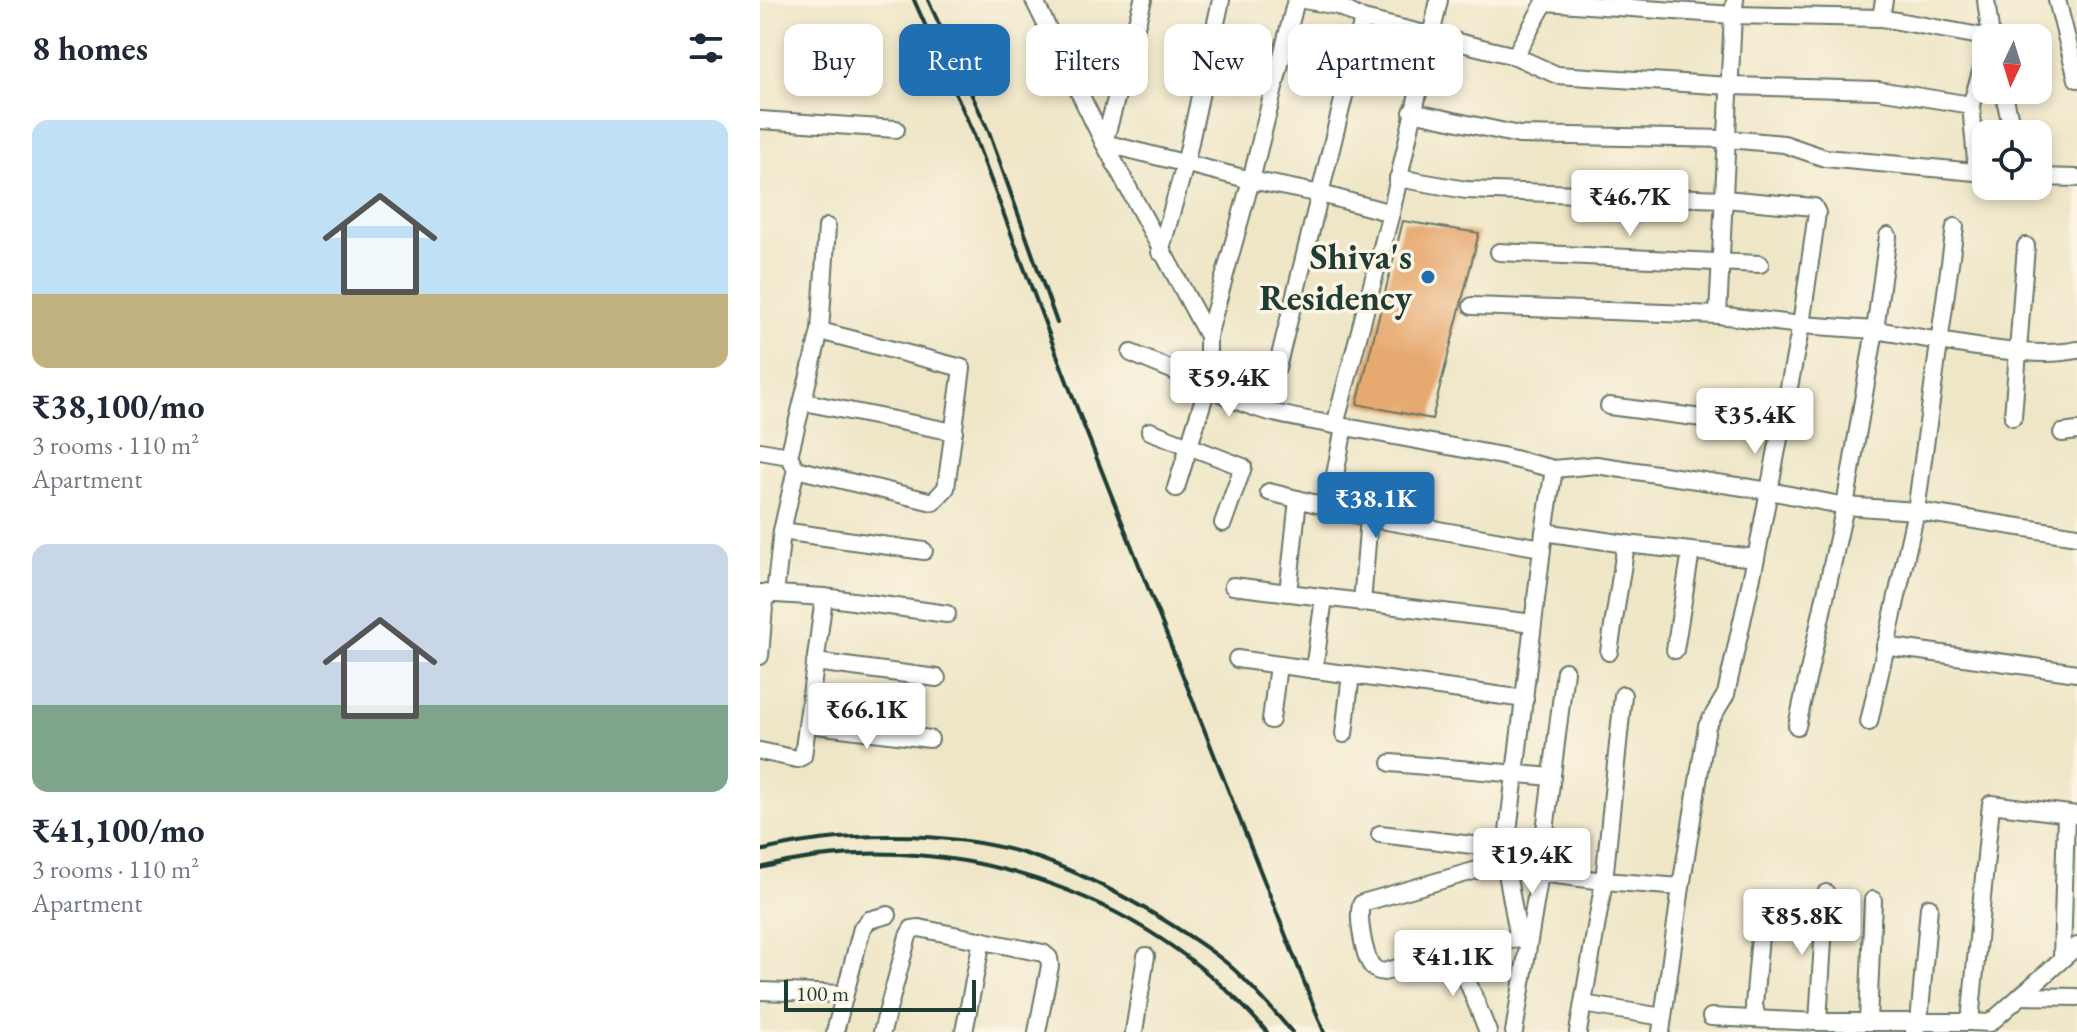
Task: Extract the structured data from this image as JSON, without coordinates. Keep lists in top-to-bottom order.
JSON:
{
  "places": ["Shiva's Residency"],
  "scale_bar": "100 m",
  "north": "bottom",
  "page": {
    "heading": "8 homes",
    "chip": [
      "Buy",
      "Rent",
      "Filters",
      "New",
      "Apartment"
    ],
    "list": [
      {
        "name": "₹38,100/mo",
        "note": "3 rooms · 110 m² · Apartment"
      },
      {
        "name": "₹41,100/mo",
        "note": "3 rooms · 110 m² · Apartment"
      }
    ],
    "price": [
      "₹46.7K",
      "₹59.4K",
      "₹35.4K",
      "₹38.1K",
      "₹66.1K",
      "₹19.4K",
      "₹85.8K",
      "₹41.1K"
    ],
    "scale": "100 m"
  }
}
